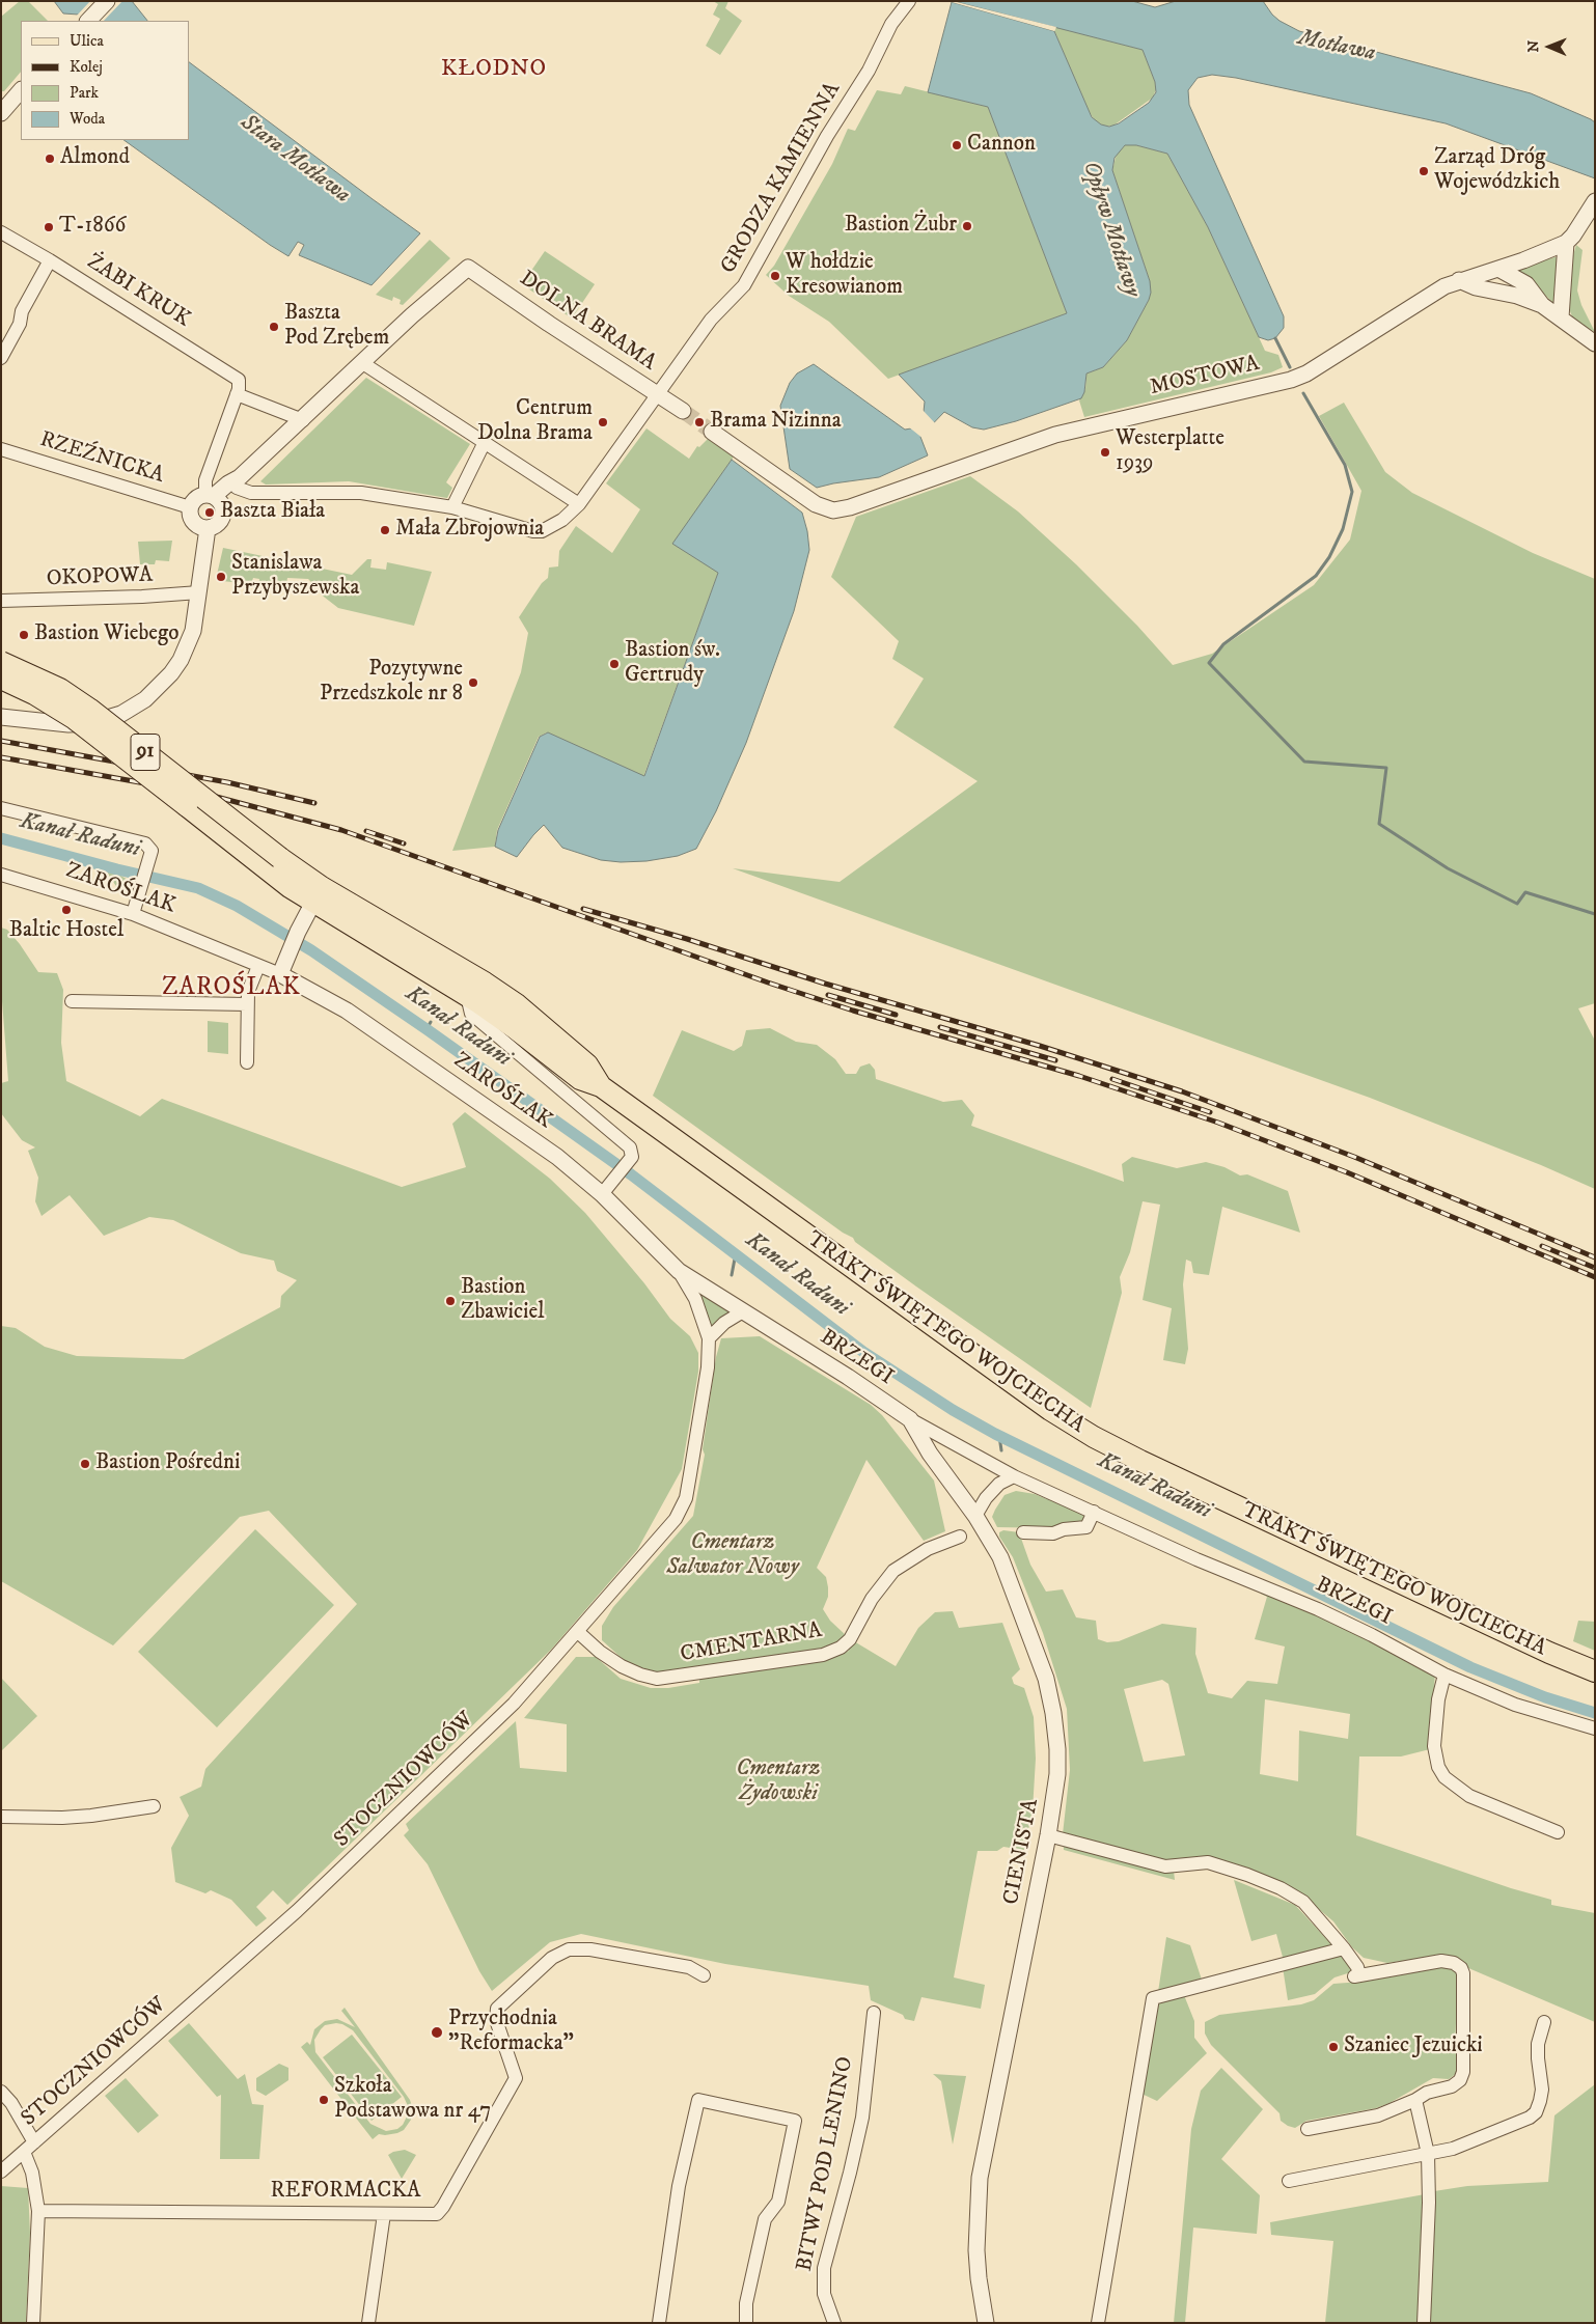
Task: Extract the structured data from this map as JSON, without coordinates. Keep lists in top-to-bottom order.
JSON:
{
  "streets": {
    "main road": ["91", "TRAKT ŚWIĘTEGO WOJCIECHA"],
    "street": [
      "GRODZA KAMIENNA",
      "ŻABI KRUK",
      "DOLNA BRAMA",
      "MOSTOWA",
      "RZEŹNICKA",
      "OKOPOWA",
      "ZAROŚLAK",
      "BRZEGI",
      "CMENTARNA",
      "STOCZNIOWCÓW",
      "CIENISTA",
      "BITWY POD LENINO",
      "REFORMACKA"
    ]
  },
  "crossings": [
    ["GRODZA KAMIENNA", "DOLNA BRAMA"],
    ["ZAROŚLAK", "BRZEGI"],
    ["ZAROŚLAK", "STOCZNIOWCÓW"],
    ["BRZEGI", "STOCZNIOWCÓW"],
    ["BRZEGI", "CIENISTA"],
    ["CMENTARNA", "STOCZNIOWCÓW"]
  ],
  "districts": ["KŁODNO", "ZAROŚLAK"],
  "water": [
    "Motława",
    "Stara Motława",
    "Opływ Motławy",
    "Kanał Raduni"
  ],
  "parks": ["Cmentarz Salwator Nowy", "Cmentarz Żydowski"],
  "places": [
    "Cannon",
    "Almond",
    "Zarząd Dróg Wojewódzkich",
    "Bastion Żubr",
    "T-1866",
    "W hołdzie Kresowianom",
    "Baszta Pod Zrębem",
    "Centrum Dolna Brama",
    "Brama Nizinna",
    "Westerplatte 1939",
    "Baszta Biała",
    "Mała Zbrojownia",
    "Stanislawa Przybyszewska",
    "Bastion Wiebego",
    "Bastion św. Gertrudy",
    "Pozytywne Przedszkole nr 8",
    "Baltic Hostel",
    "Bastion Zbawiciel",
    "Bastion Pośredni",
    "Przychodnia \"Reformacka\"",
    "Szaniec Jezuicki",
    "Szkoła Podstawowa nr 47"
  ],
  "legend": [
    "Ulica",
    "Kolej",
    "Park",
    "Woda"
  ],
  "north": "left"
}
